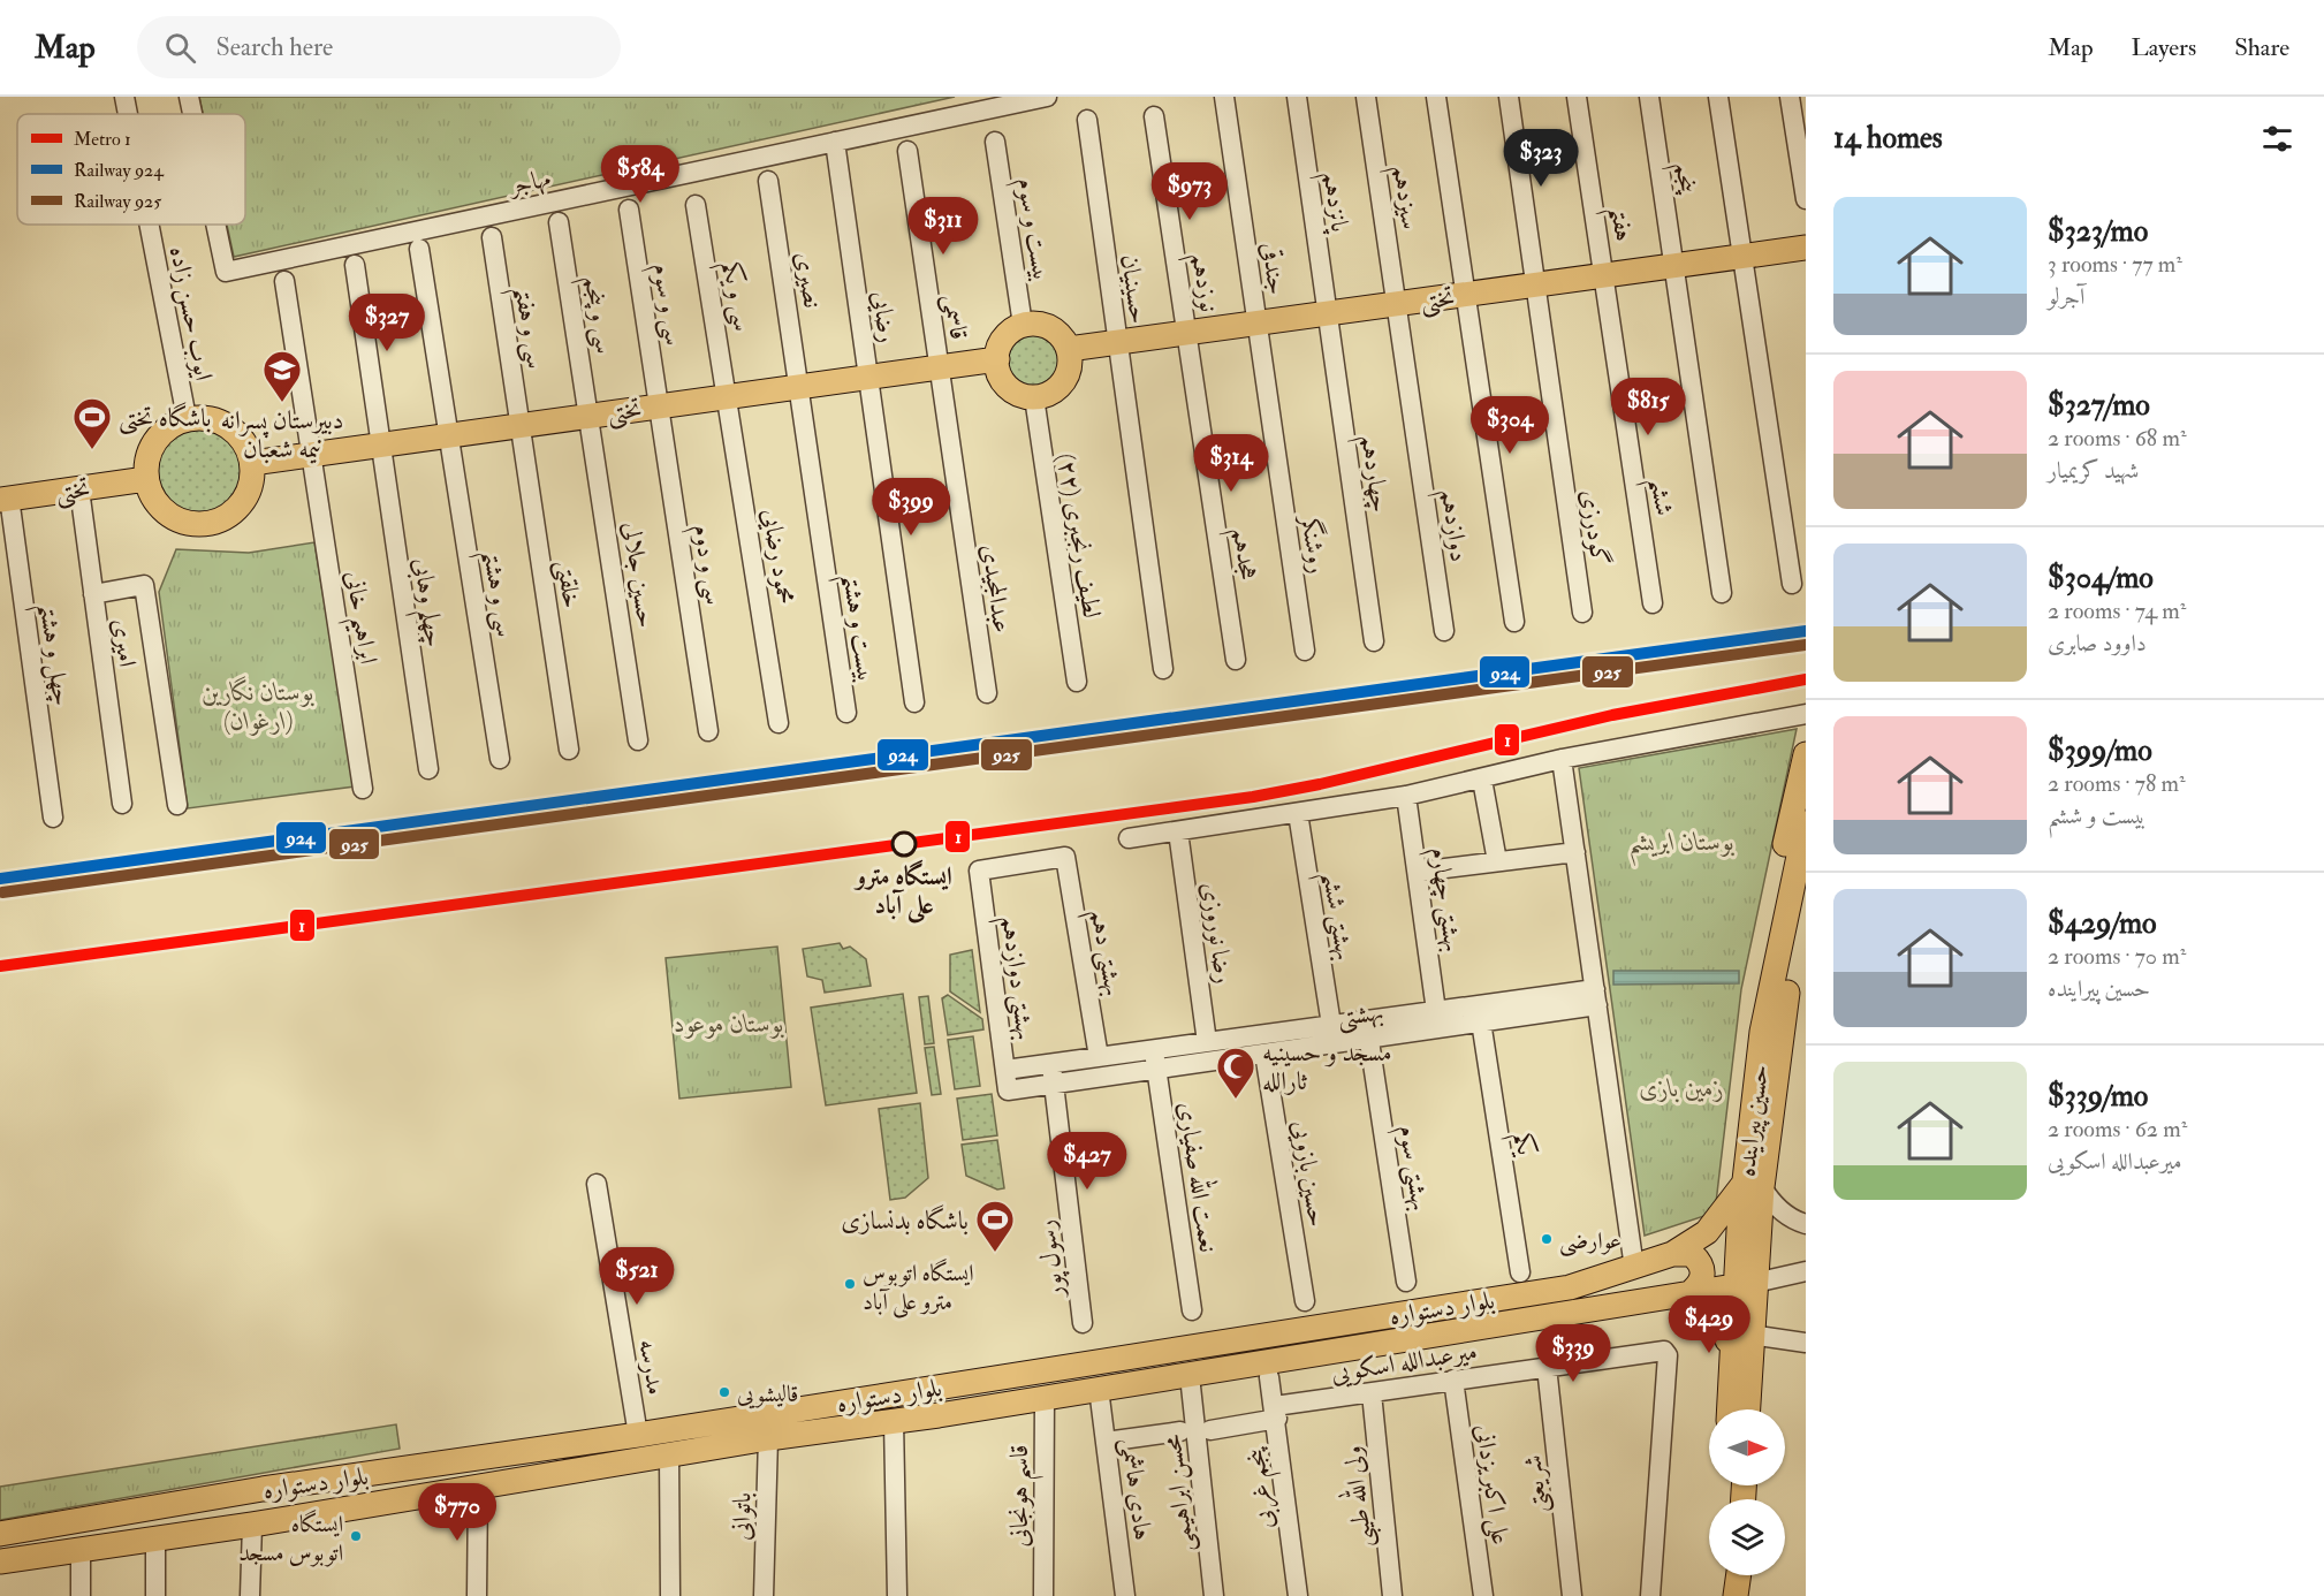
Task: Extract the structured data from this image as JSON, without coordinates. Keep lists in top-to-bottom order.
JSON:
{
  "streets": {
    "main road": ["تختی", "حسین پیراینده", "بلوار دستواره"],
    "street": [
      "پنجم",
      "مهاجر",
      "سیزدهم",
      "پانزدهم",
      "هفتم",
      "بیست و سوم",
      "جندقی",
      "نصیری",
      "نوزدهم",
      "حسینیان",
      "سی و یکم",
      "سی و سوم",
      "ایوب حسن زاده",
      "سی و پنجم",
      "رضایی",
      "قاسمی",
      "سی و هفتم",
      "چهاردهم",
      "ششم",
      "دوازدهم",
      "گودرزی",
      "لطیف رنجبری (۲۲)",
      "روشنگر",
      "هجدهم",
      "محمود رضایی",
      "سی و دوم",
      "حسین جلالی",
      "خلقتی",
      "عبدالمجیدی",
      "سی و هشتم",
      "چهلم وهابی",
      "ابراهیم خانی",
      "بیست و هشتم",
      "امیری",
      "چهل و هشتم",
      "بهشتی چهارم",
      "بهشتی ششم",
      "رضا نوروزی",
      "بهشتی دهم",
      "بهشتی دوازدهم",
      "بهشتی",
      "یکم",
      "بهشتی سوم",
      "حسین بازویی",
      "نعمت الله صفیاری",
      "رسول پور",
      "میرعبدالله اسکویی",
      "مدرسه",
      "علی اکبر یزدانی",
      "شریعتی",
      "هادی هاشمی",
      "پنجم غربی",
      "محسن ابراهیمی",
      "قاسم هونجانی",
      "ولی الله طیبی",
      "باتوانی"
    ]
  },
  "crossings": [
    ["پنجم", "تختی"],
    ["مهاجر", "رضایی"],
    ["سیزدهم", "تختی"],
    ["سیزدهم", "دوازدهم"],
    ["پانزدهم", "تختی"],
    ["پانزدهم", "چهاردهم"],
    ["هفتم", "تختی"],
    ["هفتم", "ششم"],
    ["بیست و سوم", "تختی"],
    ["بیست و سوم", "لطیف رنجبری (۲۲)"],
    ["جندقی", "تختی"],
    ["جندقی", "روشنگر"],
    ["نصیری", "تختی"],
    ["نصیری", "بیست و هشتم"],
    ["نوزدهم", "تختی"],
    ["نوزدهم", "هجدهم"],
    ["حسینیان", "تختی"],
    ["سی و یکم", "تختی"],
    ["سی و یکم", "محمود رضایی"],
    ["تختی", "سی و سوم"],
    ["تختی", "ایوب حسن زاده"],
    ["تختی", "سی و پنجم"],
    ["تختی", "رضایی"],
    ["تختی", "قاسمی"],
    ["تختی", "سی و هفتم"],
    ["تختی", "چهاردهم"],
    ["تختی", "ششم"],
    ["تختی", "دوازدهم"],
    ["تختی", "گودرزی"],
    ["تختی", "لطیف رنجبری (۲۲)"],
    ["تختی", "روشنگر"],
    ["تختی", "هجدهم"],
    ["تختی", "محمود رضایی"],
    ["تختی", "سی و دوم"],
    ["تختی", "حسین جلالی"],
    ["تختی", "خلقتی"],
    ["تختی", "عبدالمجیدی"],
    ["تختی", "سی و هشتم"],
    ["تختی", "چهلم وهابی"],
    ["تختی", "ابراهیم خانی"],
    ["تختی", "بیست و هشتم"],
    ["تختی", "امیری"],
    ["تختی", "چهل و هشتم"],
    ["سی و سوم", "سی و دوم"],
    ["سی و پنجم", "حسین جلالی"],
    ["قاسمی", "عبدالمجیدی"],
    ["سی و هفتم", "خلقتی"],
    ["بهشتی دهم", "بهشتی دوازدهم"],
    ["بهشتی دوازدهم", "بهشتی"],
    ["بهشتی", "یکم"],
    ["بهشتی", "بهشتی سوم"],
    ["بهشتی", "حسین بازویی"],
    ["بهشتی", "نعمت الله صفیاری"],
    ["بهشتی", "رسول پور"],
    ["حسین پیراینده", "بلوار دستواره"],
    ["بلوار دستواره", "مدرسه"],
    ["بلوار دستواره", "هادی هاشمی"],
    ["بلوار دستواره", "قاسم هونجانی"],
    ["بلوار دستواره", "باتوانی"],
    ["میرعبدالله اسکویی", "علی اکبر یزدانی"],
    ["میرعبدالله اسکویی", "شریعتی"],
    ["میرعبدالله اسکویی", "پنجم غربی"],
    ["میرعبدالله اسکویی", "ولی الله طیبی"]
  ],
  "parks": [
    "بوستان نگارین (ارغوان)",
    "بوستان ابریشم",
    "بوستان موعود",
    "زمین بازی"
  ],
  "places": {
    "school or university": ["دبیرستان پسرانه نیمه شعبان"],
    "sports": ["باشگاه تختی", "باشگاه بدنسازی"],
    "other": [
      "ایستگاه مترو علی آباد",
      "عوارضی",
      "ایستگاه اتوبوس مترو علی آباد",
      "قالیشویی",
      "ایستگاه اتوبوس مسجد"
    ],
    "mosque": ["مسجد و حسینیه ثارالله"]
  },
  "lines": ["rail line 924", "rail line 925", "metro line 1"],
  "legend": ["Metro 1", "Railway 924", "Railway 925"],
  "north": "right",
  "page": {
    "header": "Map",
    "search": "Search here",
    "nav": ["Map", "Layers", "Share"],
    "heading": "14 homes",
    "price": [
      "$323",
      "$584",
      "$973",
      "$311",
      "$327",
      "$815",
      "$304",
      "$314",
      "$399",
      "$427",
      "$521",
      "$429",
      "$339",
      "$770"
    ],
    "list": [
      {
        "name": "$323/mo",
        "note": "3 rooms · 77 m² · آجرلو"
      },
      {
        "name": "$327/mo",
        "note": "2 rooms · 68 m² · شهید کریمیار"
      },
      {
        "name": "$304/mo",
        "note": "2 rooms · 74 m² · داوود صابری"
      },
      {
        "name": "$399/mo",
        "note": "2 rooms · 78 m² · بیست و ششم"
      },
      {
        "name": "$429/mo",
        "note": "2 rooms · 70 m² · حسین پیراینده"
      },
      {
        "name": "$339/mo",
        "note": "2 rooms · 62 m² · میرعبدالله اسکویی"
      }
    ]
  }
}
